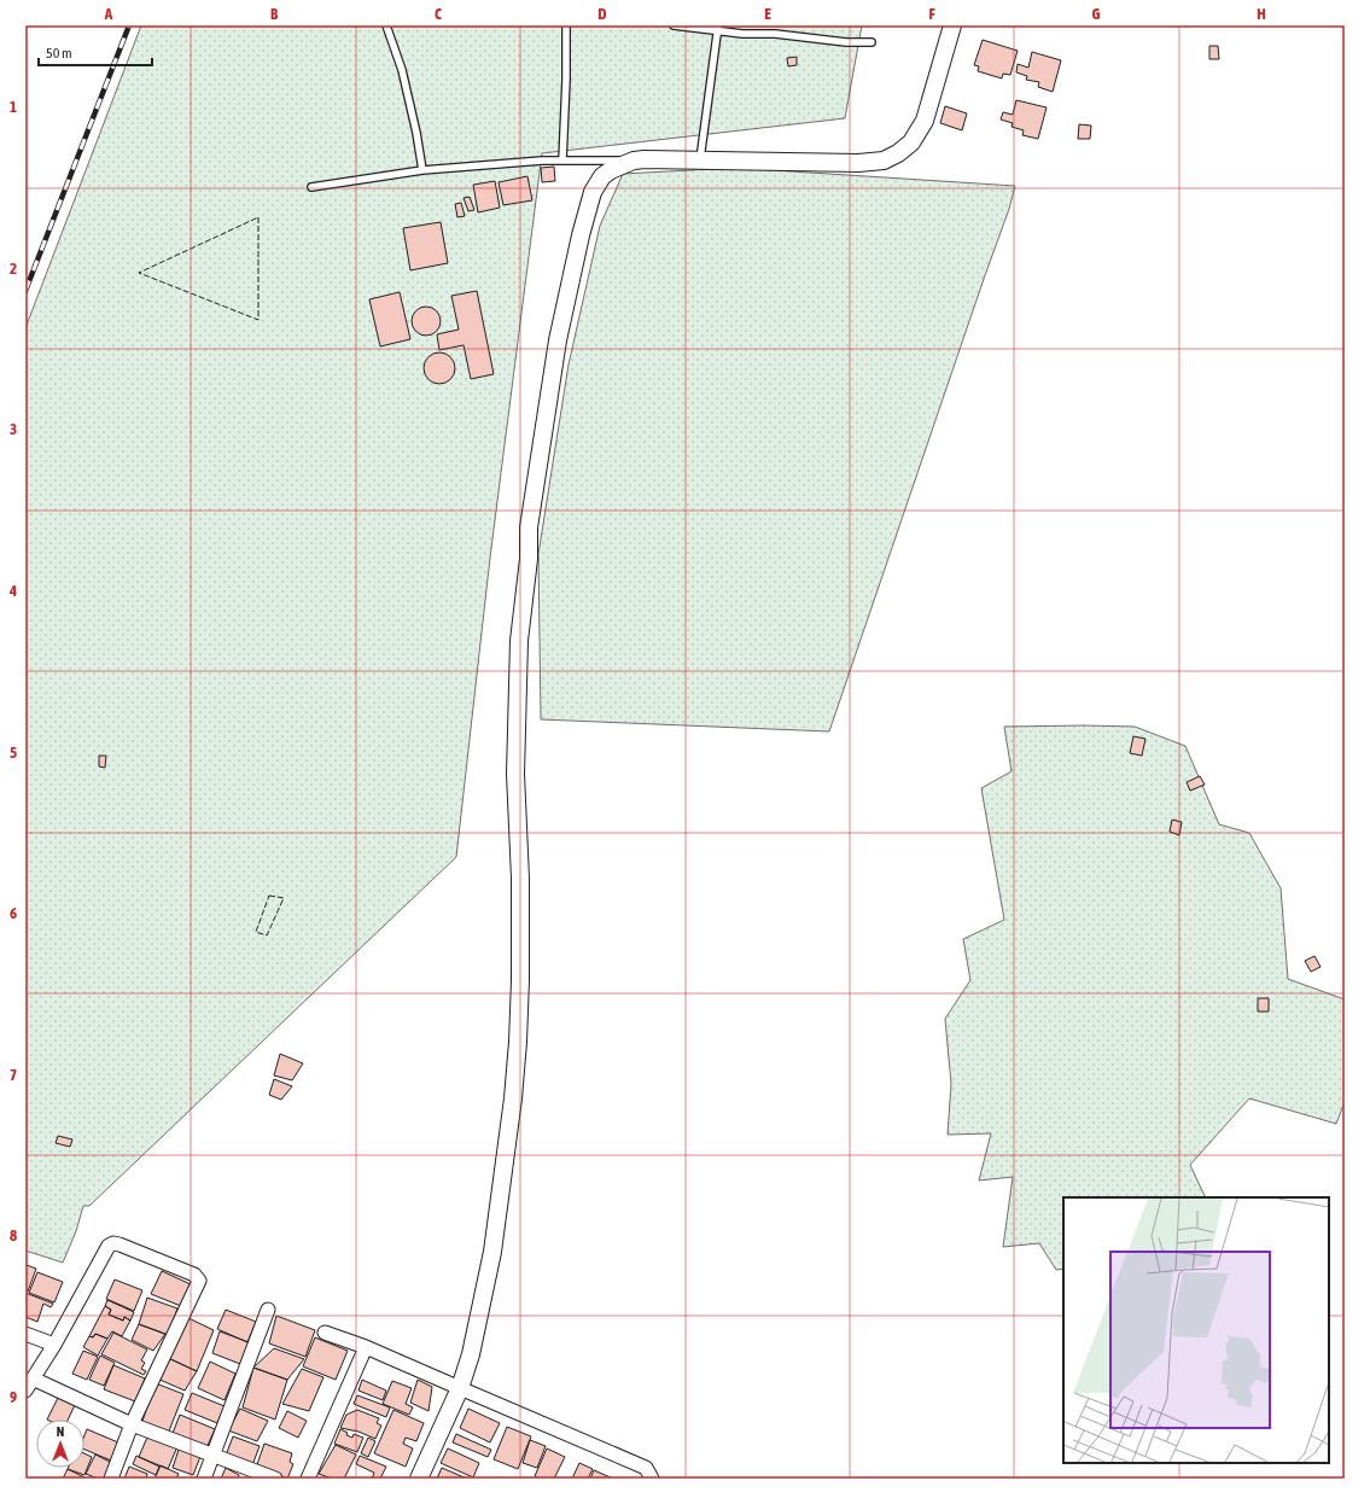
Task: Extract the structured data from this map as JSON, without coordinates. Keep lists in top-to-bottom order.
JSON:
{
  "scale_bar": "50 m",
  "north": "top",
  "grid": {
    "columns": [
      "A",
      "B",
      "C",
      "D",
      "E",
      "F",
      "G",
      "H"
    ],
    "rows": [
      "1",
      "2",
      "3",
      "4",
      "5",
      "6",
      "7",
      "8",
      "9"
    ]
  }
}
